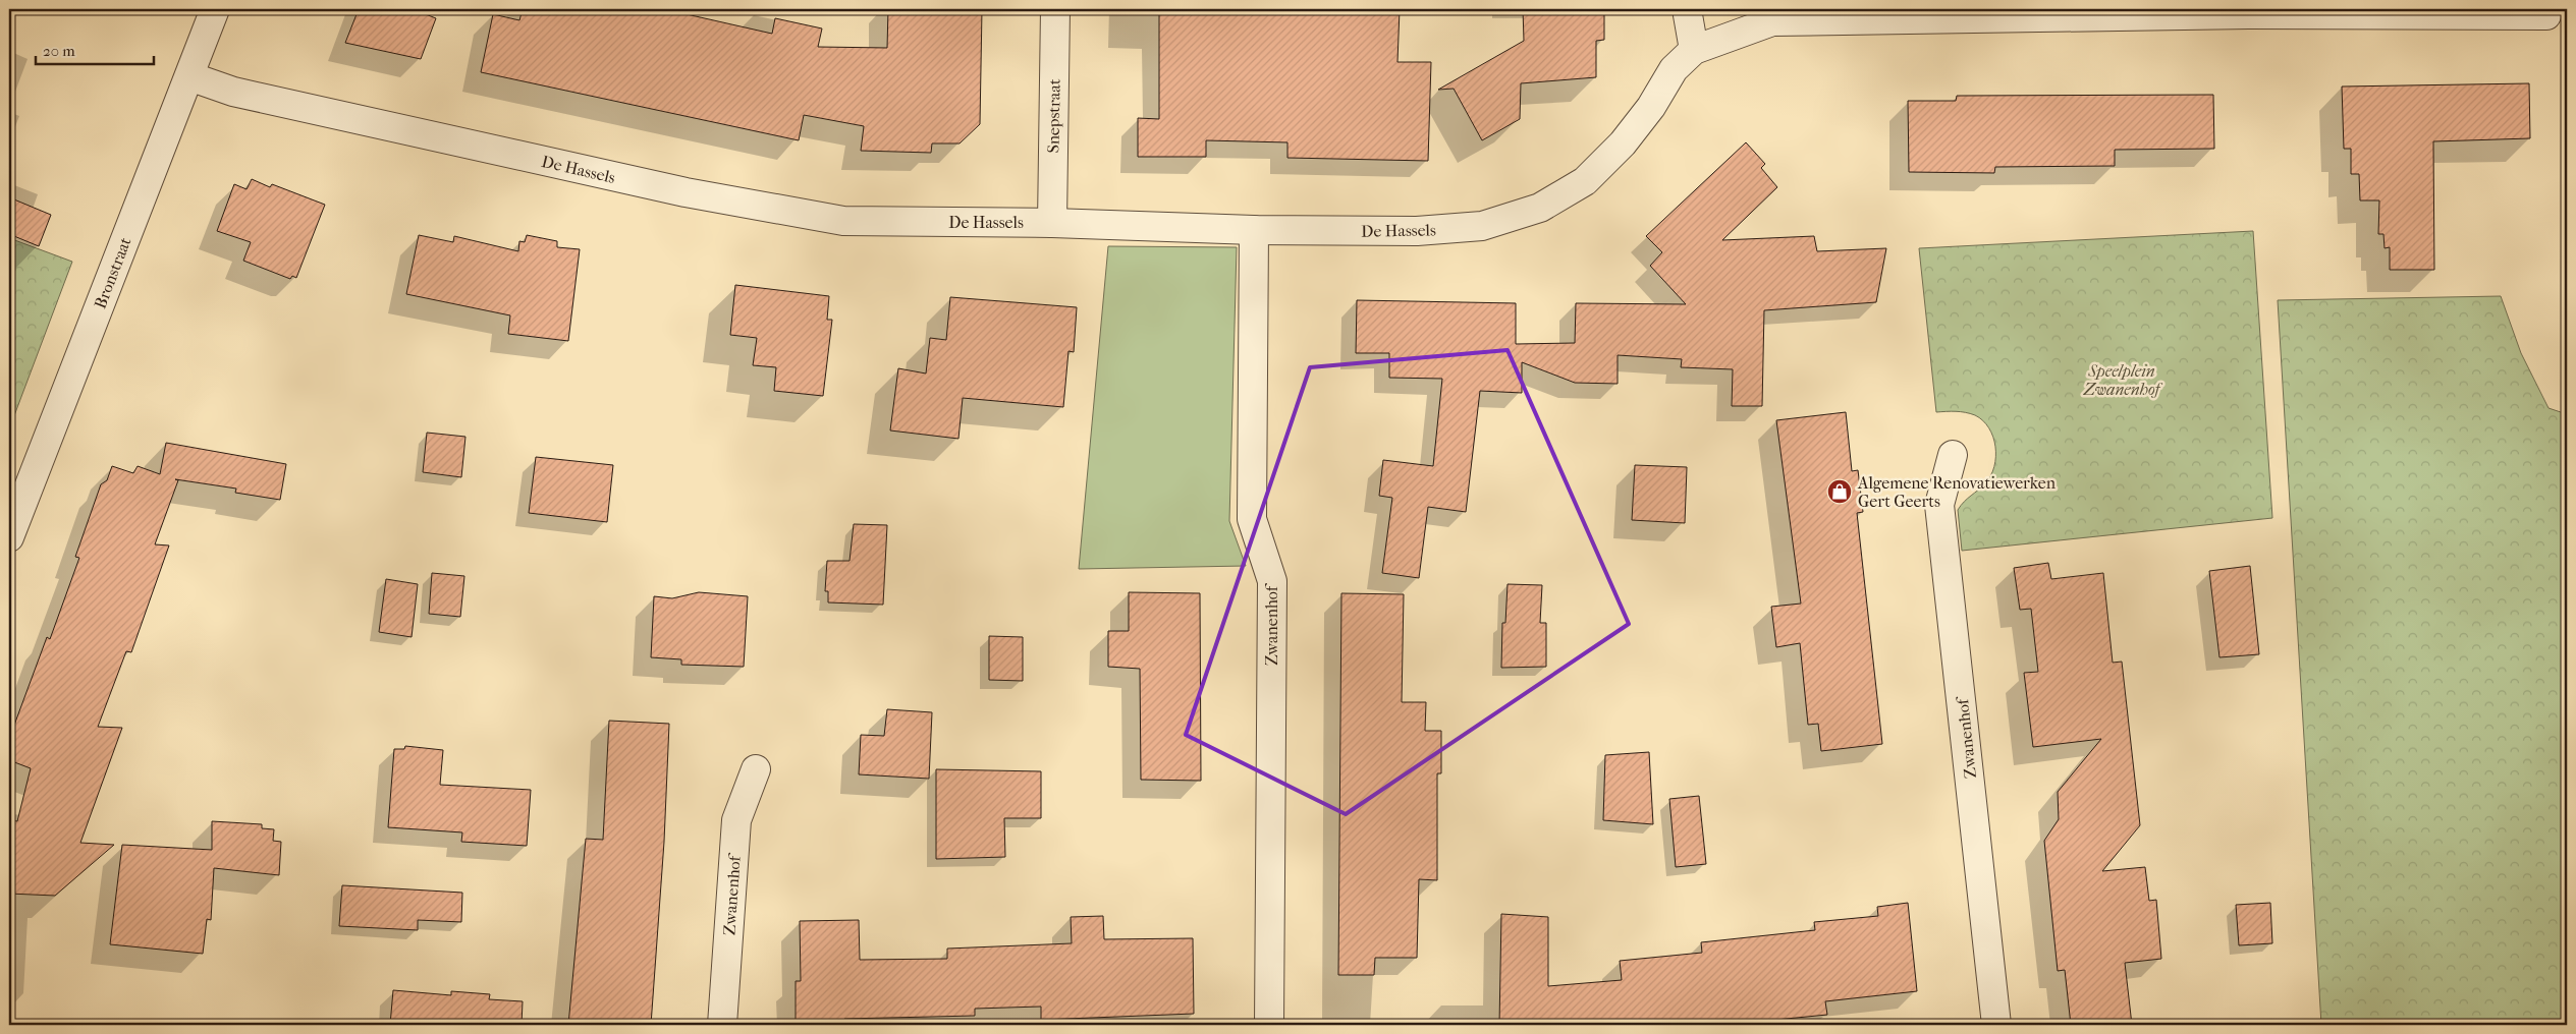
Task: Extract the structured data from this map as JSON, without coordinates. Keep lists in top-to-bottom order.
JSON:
{
  "streets": {
    "street": [
      "Snepstraat",
      "De Hassels",
      "Bronstraat",
      "Zwanenhof"
    ]
  },
  "crossings": [
    ["Snepstraat", "De Hassels"],
    ["De Hassels", "Bronstraat"],
    ["De Hassels", "Zwanenhof"]
  ],
  "parks": ["Speelplein Zwanenhof"],
  "places": {
    "shop": ["Algemene Renovatiewerken Gert Geerts"]
  },
  "scale_bar": "20 m"
}
